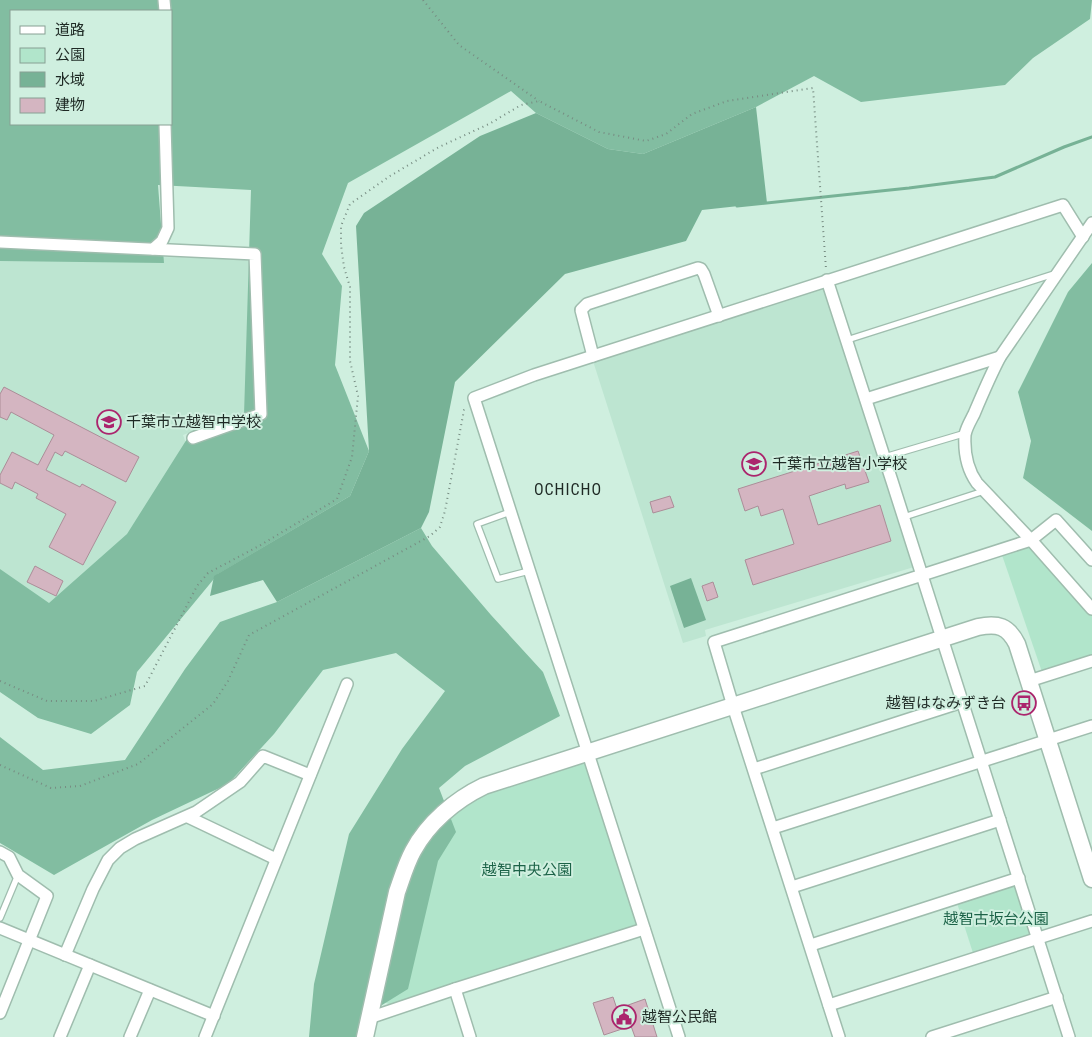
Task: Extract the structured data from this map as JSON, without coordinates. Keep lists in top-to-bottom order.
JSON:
{
  "districts": ["OCHICHO"],
  "parks": ["越智中央公園", "越智古坂台公園"],
  "places": {
    "school or university": ["千葉市立越智中学校", "千葉市立越智小学校"],
    "bus stop": ["越智はなみずき台"],
    "public building": ["越智公民館"]
  },
  "legend": [
    "道路",
    "公園",
    "水域",
    "建物"
  ]
}
